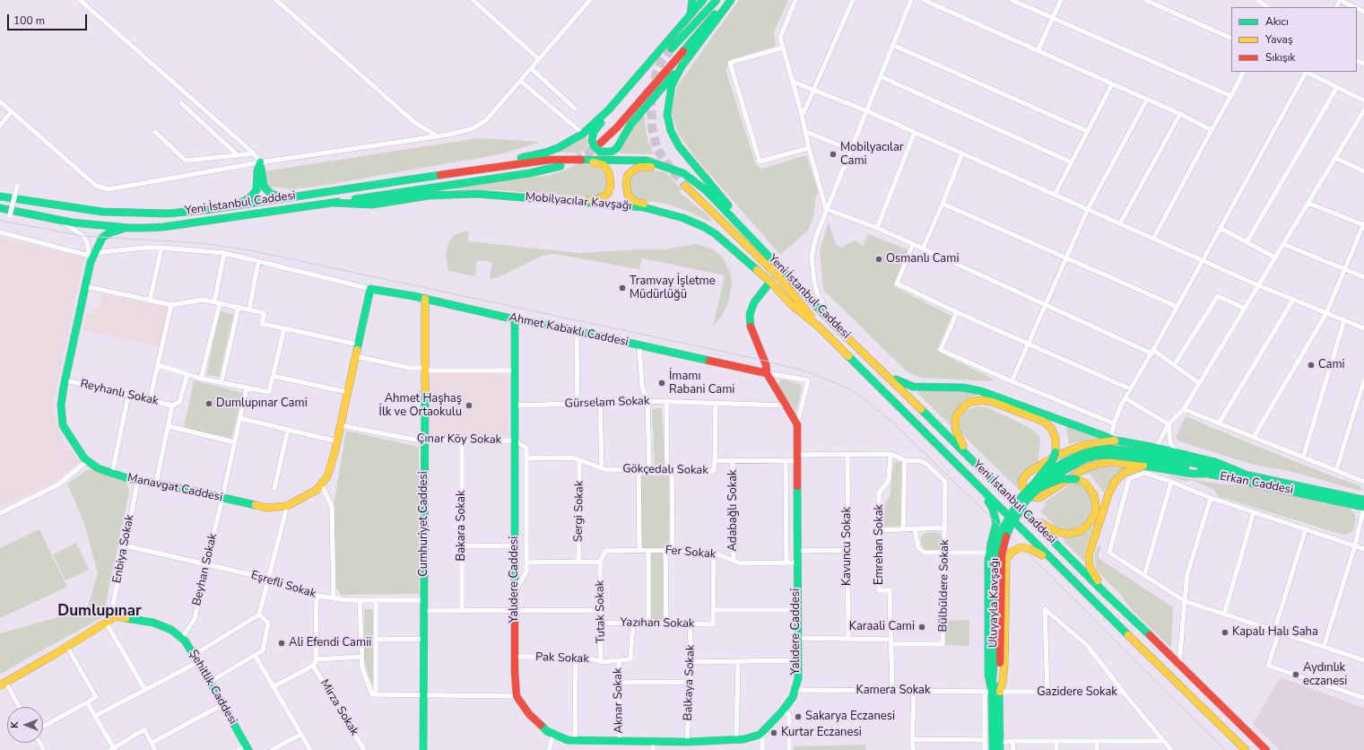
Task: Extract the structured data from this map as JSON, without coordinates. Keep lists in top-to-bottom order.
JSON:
{
  "streets": {
    "main road": [
      "Mobilyacılar Kavşağı",
      "Yeni İstanbul Caddesi",
      "Ahmet Kabaklı Caddesi",
      "Erkan Caddesi",
      "Manavgat Caddesi",
      "Cumhuriyet Caddesi",
      "Yalıdere Caddesi",
      "Uluyayla Kavşağı",
      "Şehitlik Caddesi"
    ],
    "street": [
      "Reyhanlı Sokak",
      "Gürselam Sokak",
      "Çınar Köy Sokak",
      "Gökçedalı Sokak",
      "Adabağlı Sokak",
      "Sergi Sokak",
      "Bakara Sokak",
      "Emrehan Sokak",
      "Kavuncu Sokak",
      "Enbiya Sokak",
      "Fer Sokak",
      "Beyhan Sokak",
      "Eşrefli Sokak",
      "Bülbüldere Sokak",
      "Tutak Sokak",
      "Yazıhan Sokak",
      "Pak Sokak",
      "Balkaya Sokak",
      "Kamera Sokak",
      "Gazidere Sokak",
      "Aknar Sokak",
      "Mirza Sokak"
    ]
  },
  "crossings": [
    ["Mobilyacılar Kavşağı", "Yeni İstanbul Caddesi"],
    ["Mobilyacılar Kavşağı", "Yalıdere Caddesi"],
    ["Yeni İstanbul Caddesi", "Manavgat Caddesi"],
    ["Ahmet Kabaklı Caddesi", "Manavgat Caddesi"],
    ["Ahmet Kabaklı Caddesi", "Cumhuriyet Caddesi"],
    ["Ahmet Kabaklı Caddesi", "Yalıdere Caddesi"],
    ["Reyhanlı Sokak", "Manavgat Caddesi"],
    ["Gürselam Sokak", "Yalıdere Caddesi"],
    ["Çınar Köy Sokak", "Manavgat Caddesi"],
    ["Çınar Köy Sokak", "Cumhuriyet Caddesi"],
    ["Çınar Köy Sokak", "Bakara Sokak"],
    ["Çınar Köy Sokak", "Yalıdere Caddesi"],
    ["Gökçedalı Sokak", "Adabağlı Sokak"],
    ["Gökçedalı Sokak", "Sergi Sokak"],
    ["Gökçedalı Sokak", "Emrehan Sokak"],
    ["Gökçedalı Sokak", "Kavuncu Sokak"],
    ["Gökçedalı Sokak", "Yalıdere Caddesi"],
    ["Gökçedalı Sokak", "Bülbüldere Sokak"],
    ["Erkan Caddesi", "Uluyayla Kavşağı"],
    ["Manavgat Caddesi", "Enbiya Sokak"],
    ["Manavgat Caddesi", "Beyhan Sokak"],
    ["Adabağlı Sokak", "Fer Sokak"],
    ["Cumhuriyet Caddesi", "Eşrefli Sokak"],
    ["Emrehan Sokak", "Bülbüldere Sokak"],
    ["Emrehan Sokak", "Kamera Sokak"],
    ["Enbiya Sokak", "Eşrefli Sokak"],
    ["Enbiya Sokak", "Şehitlik Caddesi"],
    ["Fer Sokak", "Yalıdere Caddesi"],
    ["Fer Sokak", "Tutak Sokak"],
    ["Beyhan Sokak", "Eşrefli Sokak"],
    ["Beyhan Sokak", "Şehitlik Caddesi"],
    ["Yalıdere Caddesi", "Pak Sokak"],
    ["Yalıdere Caddesi", "Kamera Sokak"],
    ["Tutak Sokak", "Yazıhan Sokak"],
    ["Tutak Sokak", "Pak Sokak"],
    ["Yazıhan Sokak", "Pak Sokak"],
    ["Yazıhan Sokak", "Balkaya Sokak"],
    ["Pak Sokak", "Aknar Sokak"]
  ],
  "districts": ["Dumlupınar"],
  "places": [
    "Mobilyacılar Cami",
    "Osmanlı Cami",
    "Tramvay İşletme Müdürlüğü",
    "Cami",
    "İmamı Rabani Cami",
    "Dumlupınar Cami",
    "Ahmet Haşhaş İlk ve Ortaokulu",
    "Karaali Cami",
    "Kapalı Halı Saha",
    "Ali Efendi Camii",
    "Aydınlık eczanesi",
    "Sakarya Eczanesi",
    "Kurtar Eczanesi"
  ],
  "legend": ["Akıcı", "Yavaş", "Sıkışık"],
  "scale_bar": "100 m",
  "north": "left"
}
